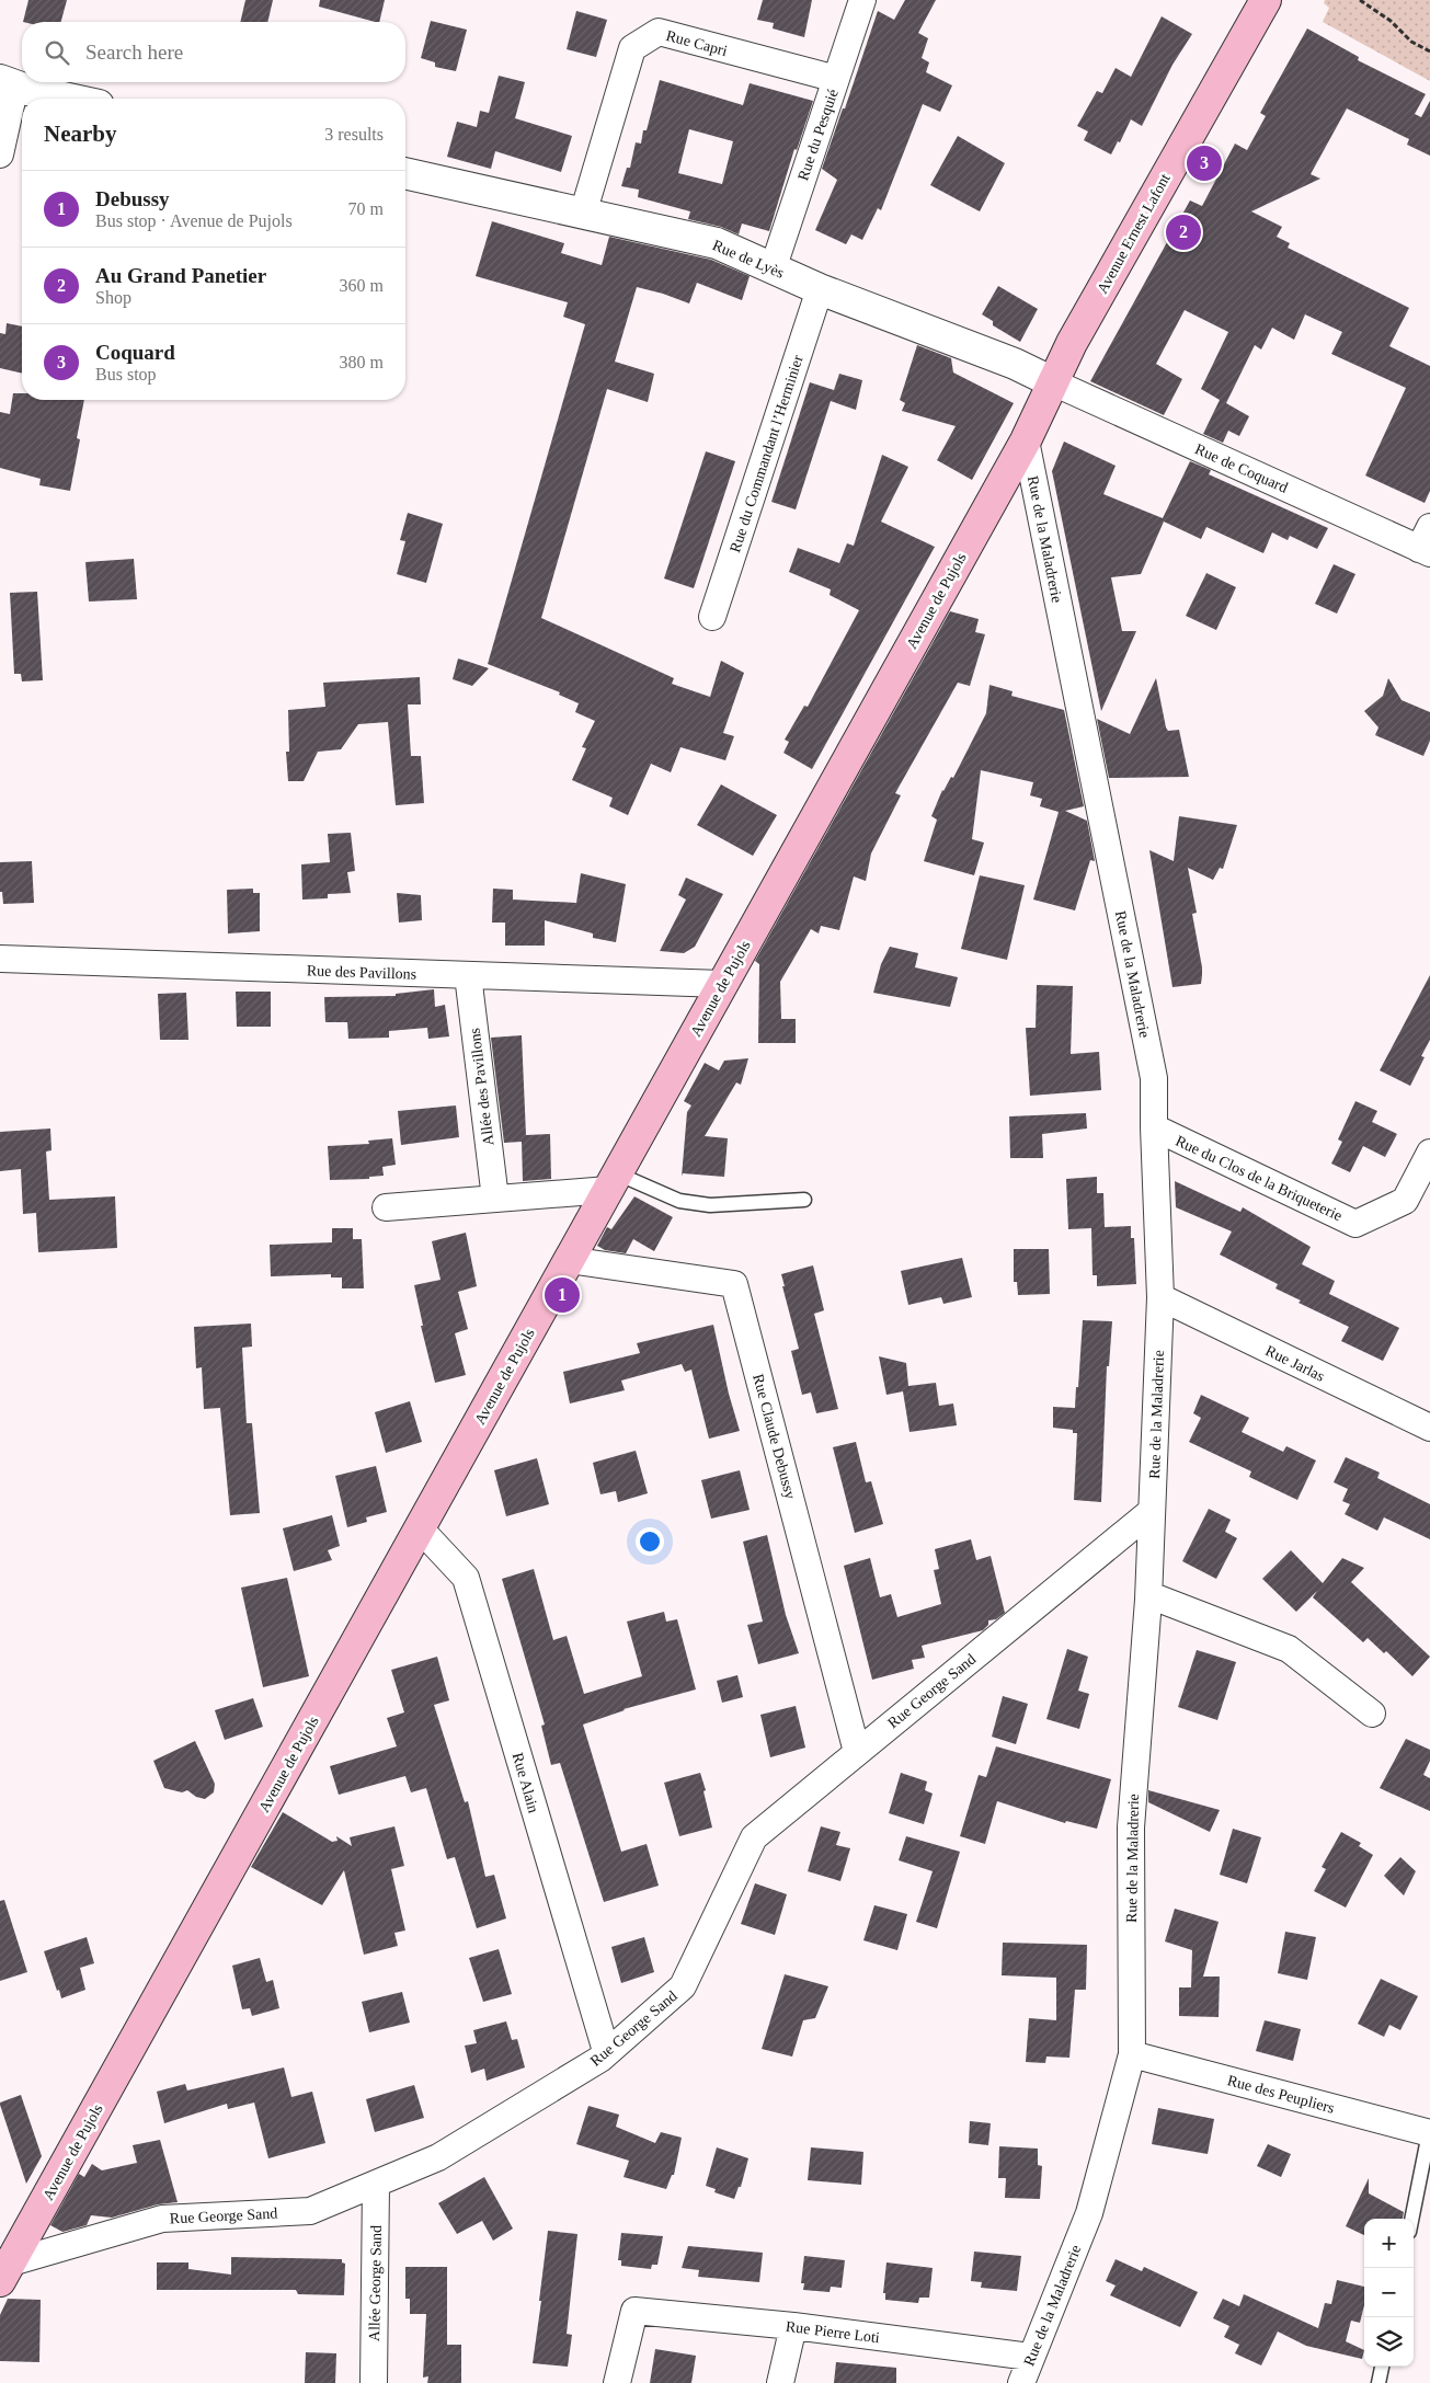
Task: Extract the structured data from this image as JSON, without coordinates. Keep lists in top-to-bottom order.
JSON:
{
  "streets": {
    "main road": ["Avenue Ernest Lafont", "Avenue de Pujols"],
    "street": [
      "Rue Capri",
      "Rue du Pesquié",
      "Rue de Lyès",
      "Rue du Commandant l’Herminier",
      "Rue de Coquard",
      "Rue de la Maladrerie",
      "Rue des Pavillons",
      "Allée des Pavillons",
      "Rue du Clos de la Briqueterie",
      "Rue Jarlas",
      "Rue Claude Debussy",
      "Rue George Sand",
      "Rue Alain",
      "Rue des Peupliers",
      "Allée George Sand",
      "Rue Pierre Loti"
    ]
  },
  "crossings": [
    ["Rue Capri", "Rue du Pesquié"],
    ["Rue Capri", "Rue de Lyès"],
    ["Rue du Pesquié", "Rue de Lyès"],
    ["Avenue Ernest Lafont", "Rue de Lyès"],
    ["Avenue Ernest Lafont", "Rue de Coquard"],
    ["Avenue Ernest Lafont", "Avenue de Pujols"],
    ["Rue de Lyès", "Rue du Commandant l’Herminier"],
    ["Rue de Lyès", "Rue de Coquard"],
    ["Rue de Lyès", "Avenue de Pujols"],
    ["Rue de Coquard", "Avenue de Pujols"],
    ["Rue de la Maladrerie", "Avenue de Pujols"],
    ["Rue de la Maladrerie", "Rue du Clos de la Briqueterie"],
    ["Rue de la Maladrerie", "Rue Jarlas"],
    ["Rue de la Maladrerie", "Rue George Sand"],
    ["Rue de la Maladrerie", "Rue des Peupliers"],
    ["Rue de la Maladrerie", "Rue Pierre Loti"],
    ["Avenue de Pujols", "Rue des Pavillons"],
    ["Avenue de Pujols", "Rue Claude Debussy"],
    ["Avenue de Pujols", "Rue George Sand"],
    ["Avenue de Pujols", "Rue Alain"],
    ["Rue des Pavillons", "Allée des Pavillons"],
    ["Rue Claude Debussy", "Rue George Sand"],
    ["Rue George Sand", "Rue Alain"],
    ["Rue George Sand", "Allée George Sand"]
  ],
  "page": {
    "search": "Search here",
    "heading": ["Nearby", "3 results"],
    "pins": ["3", "2", "1"],
    "list": [
      {
        "mark": "1",
        "name": "Debussy",
        "note": "Bus stop · Avenue de Pujols",
        "value": "70 m"
      },
      {
        "mark": "2",
        "name": "Au Grand Panetier",
        "note": "Shop",
        "value": "360 m"
      },
      {
        "mark": "3",
        "name": "Coquard",
        "note": "Bus stop",
        "value": "380 m"
      }
    ],
    "map_buttons": ["+", "−"]
  }
}
